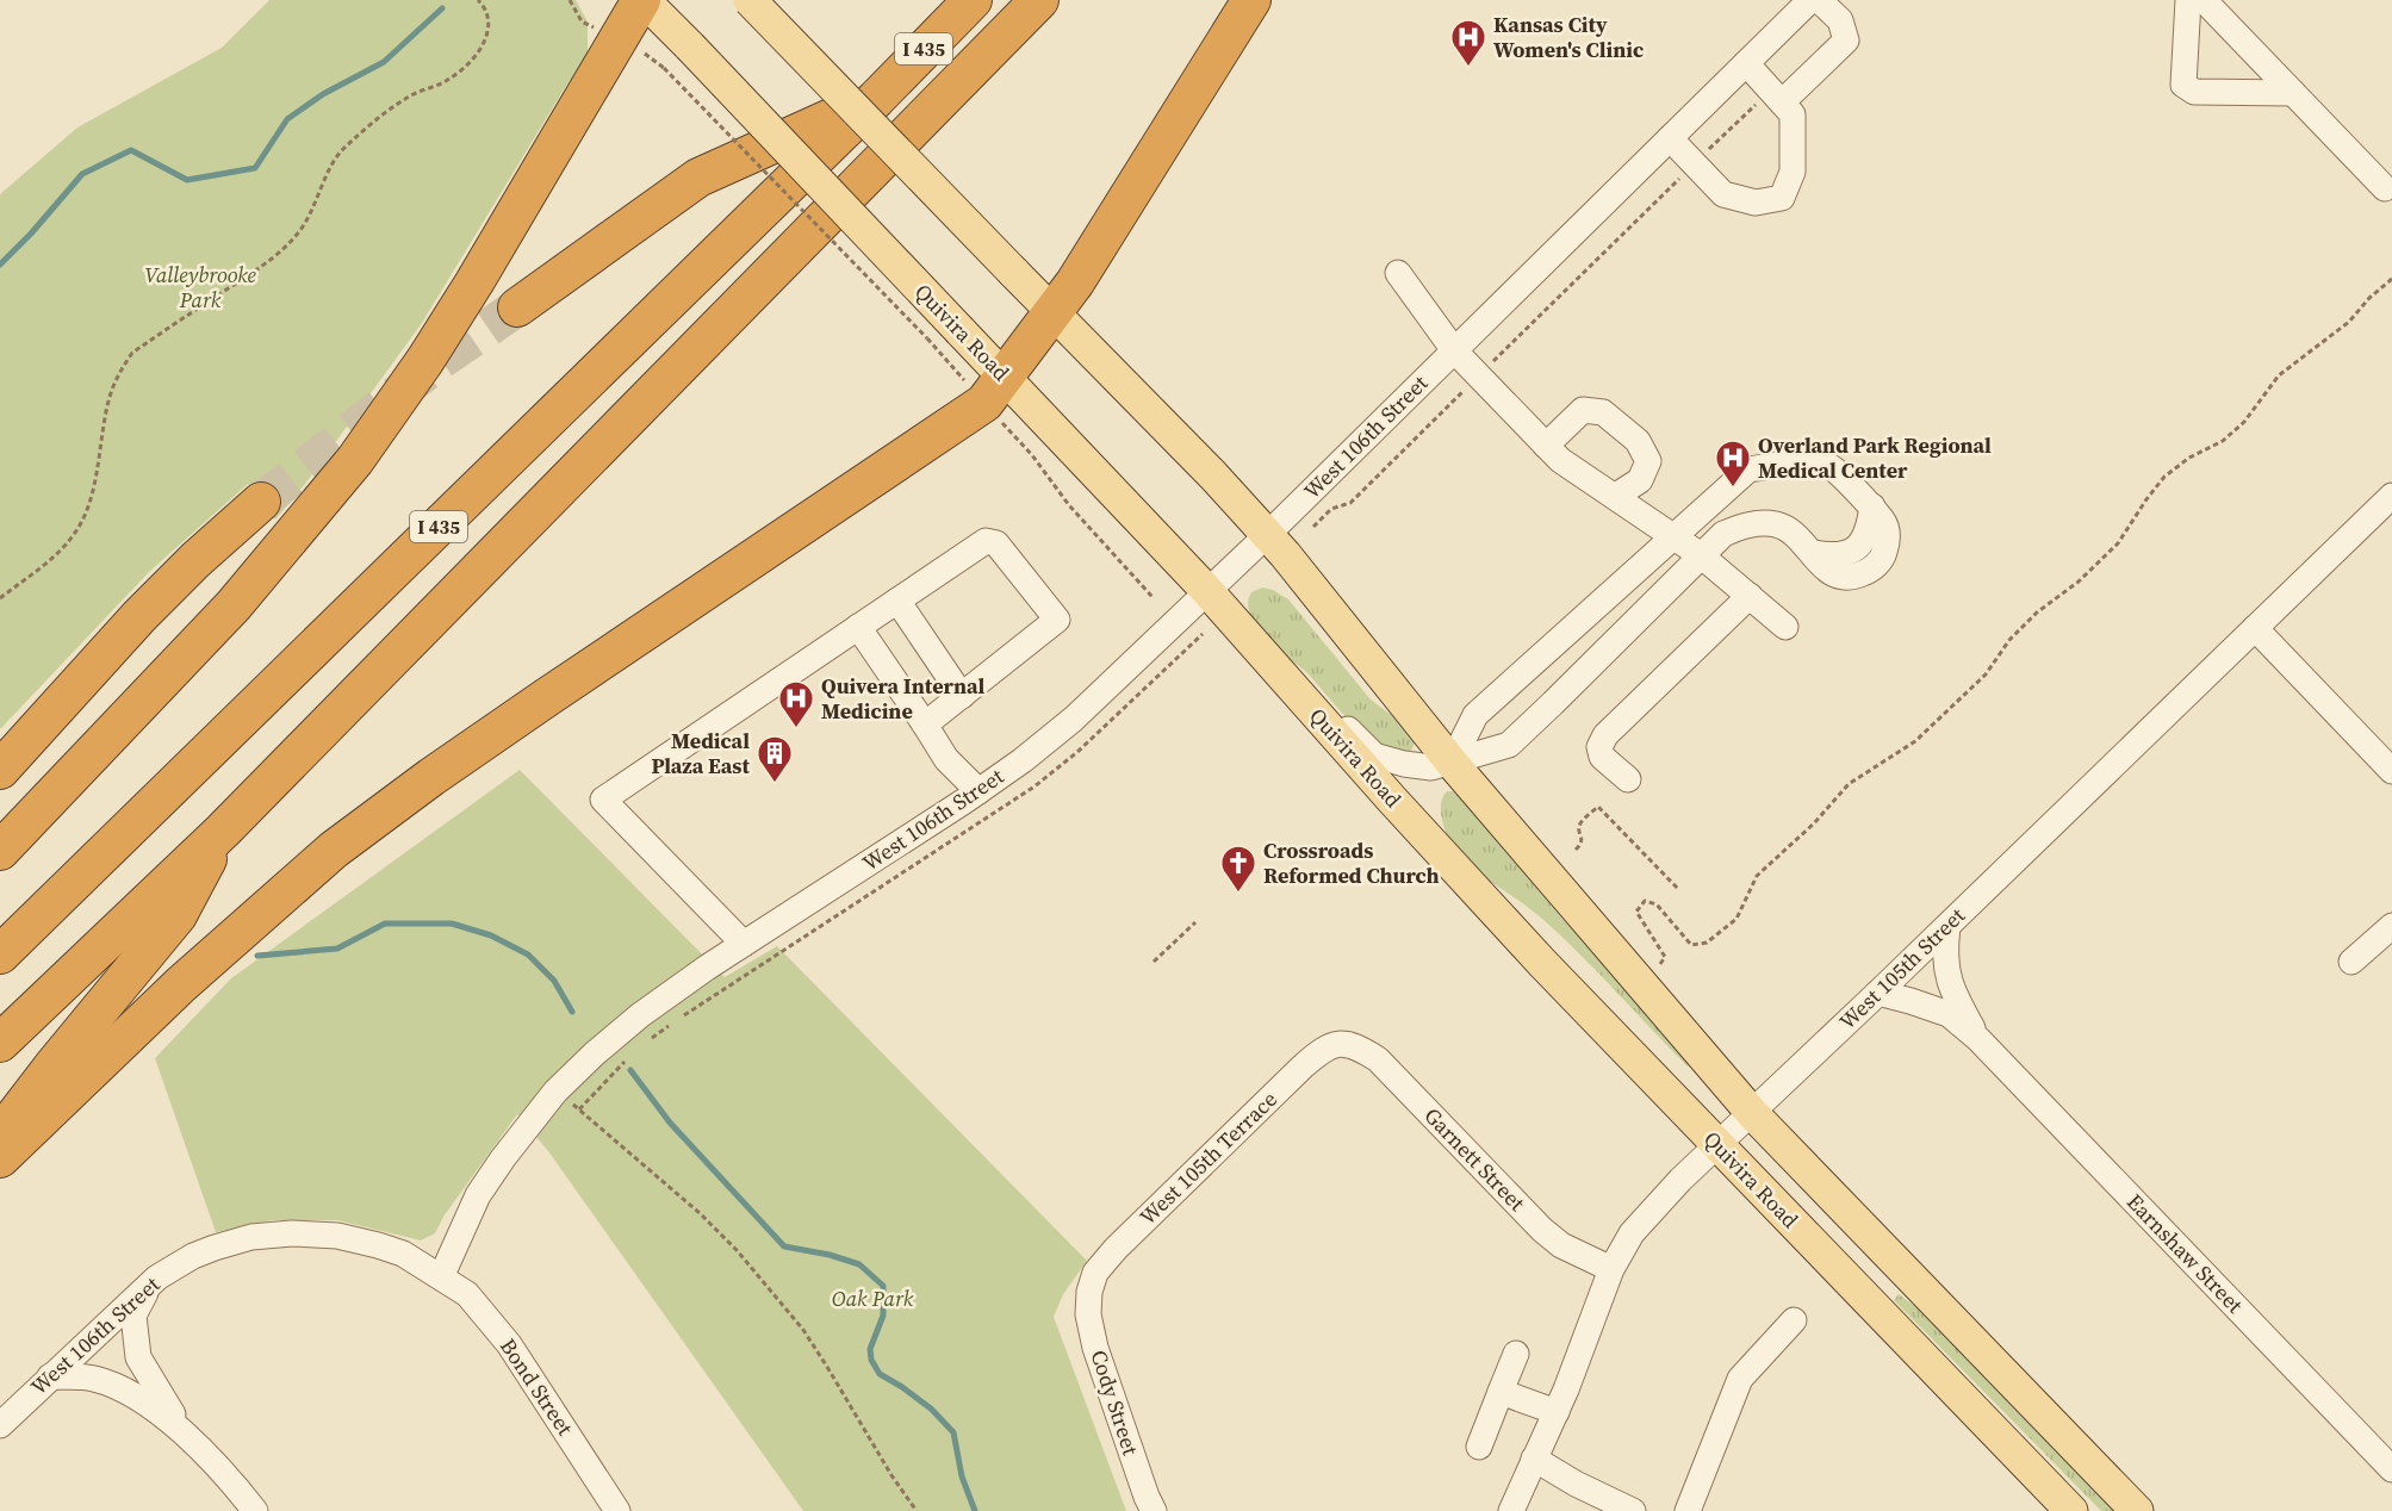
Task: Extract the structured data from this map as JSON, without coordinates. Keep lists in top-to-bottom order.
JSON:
{
  "streets": {
    "highway": ["I 435"],
    "main road": ["Quivira Road"],
    "street": [
      "West 106th Street",
      "West 105th Street",
      "West 105th Terrace",
      "Garnett Street",
      "Earnshaw Street",
      "Bond Street",
      "Cody Street"
    ]
  },
  "crossings": [
    ["Quivira Road", "West 106th Street"],
    ["Quivira Road", "West 105th Street"],
    ["West 106th Street", "Bond Street"],
    ["West 105th Street", "Garnett Street"],
    ["West 105th Street", "Earnshaw Street"],
    ["West 105th Terrace", "Garnett Street"],
    ["West 105th Terrace", "Cody Street"]
  ],
  "parks": ["Valleybrooke Park", "Oak Park"],
  "places": {
    "hospital": ["Kansas City Women's Clinic", "Overland Park Regional Medical Center", "Quivera Internal Medicine"],
    "building": ["Medical Plaza East"],
    "church": ["Crossroads Reformed Church"]
  }
}
